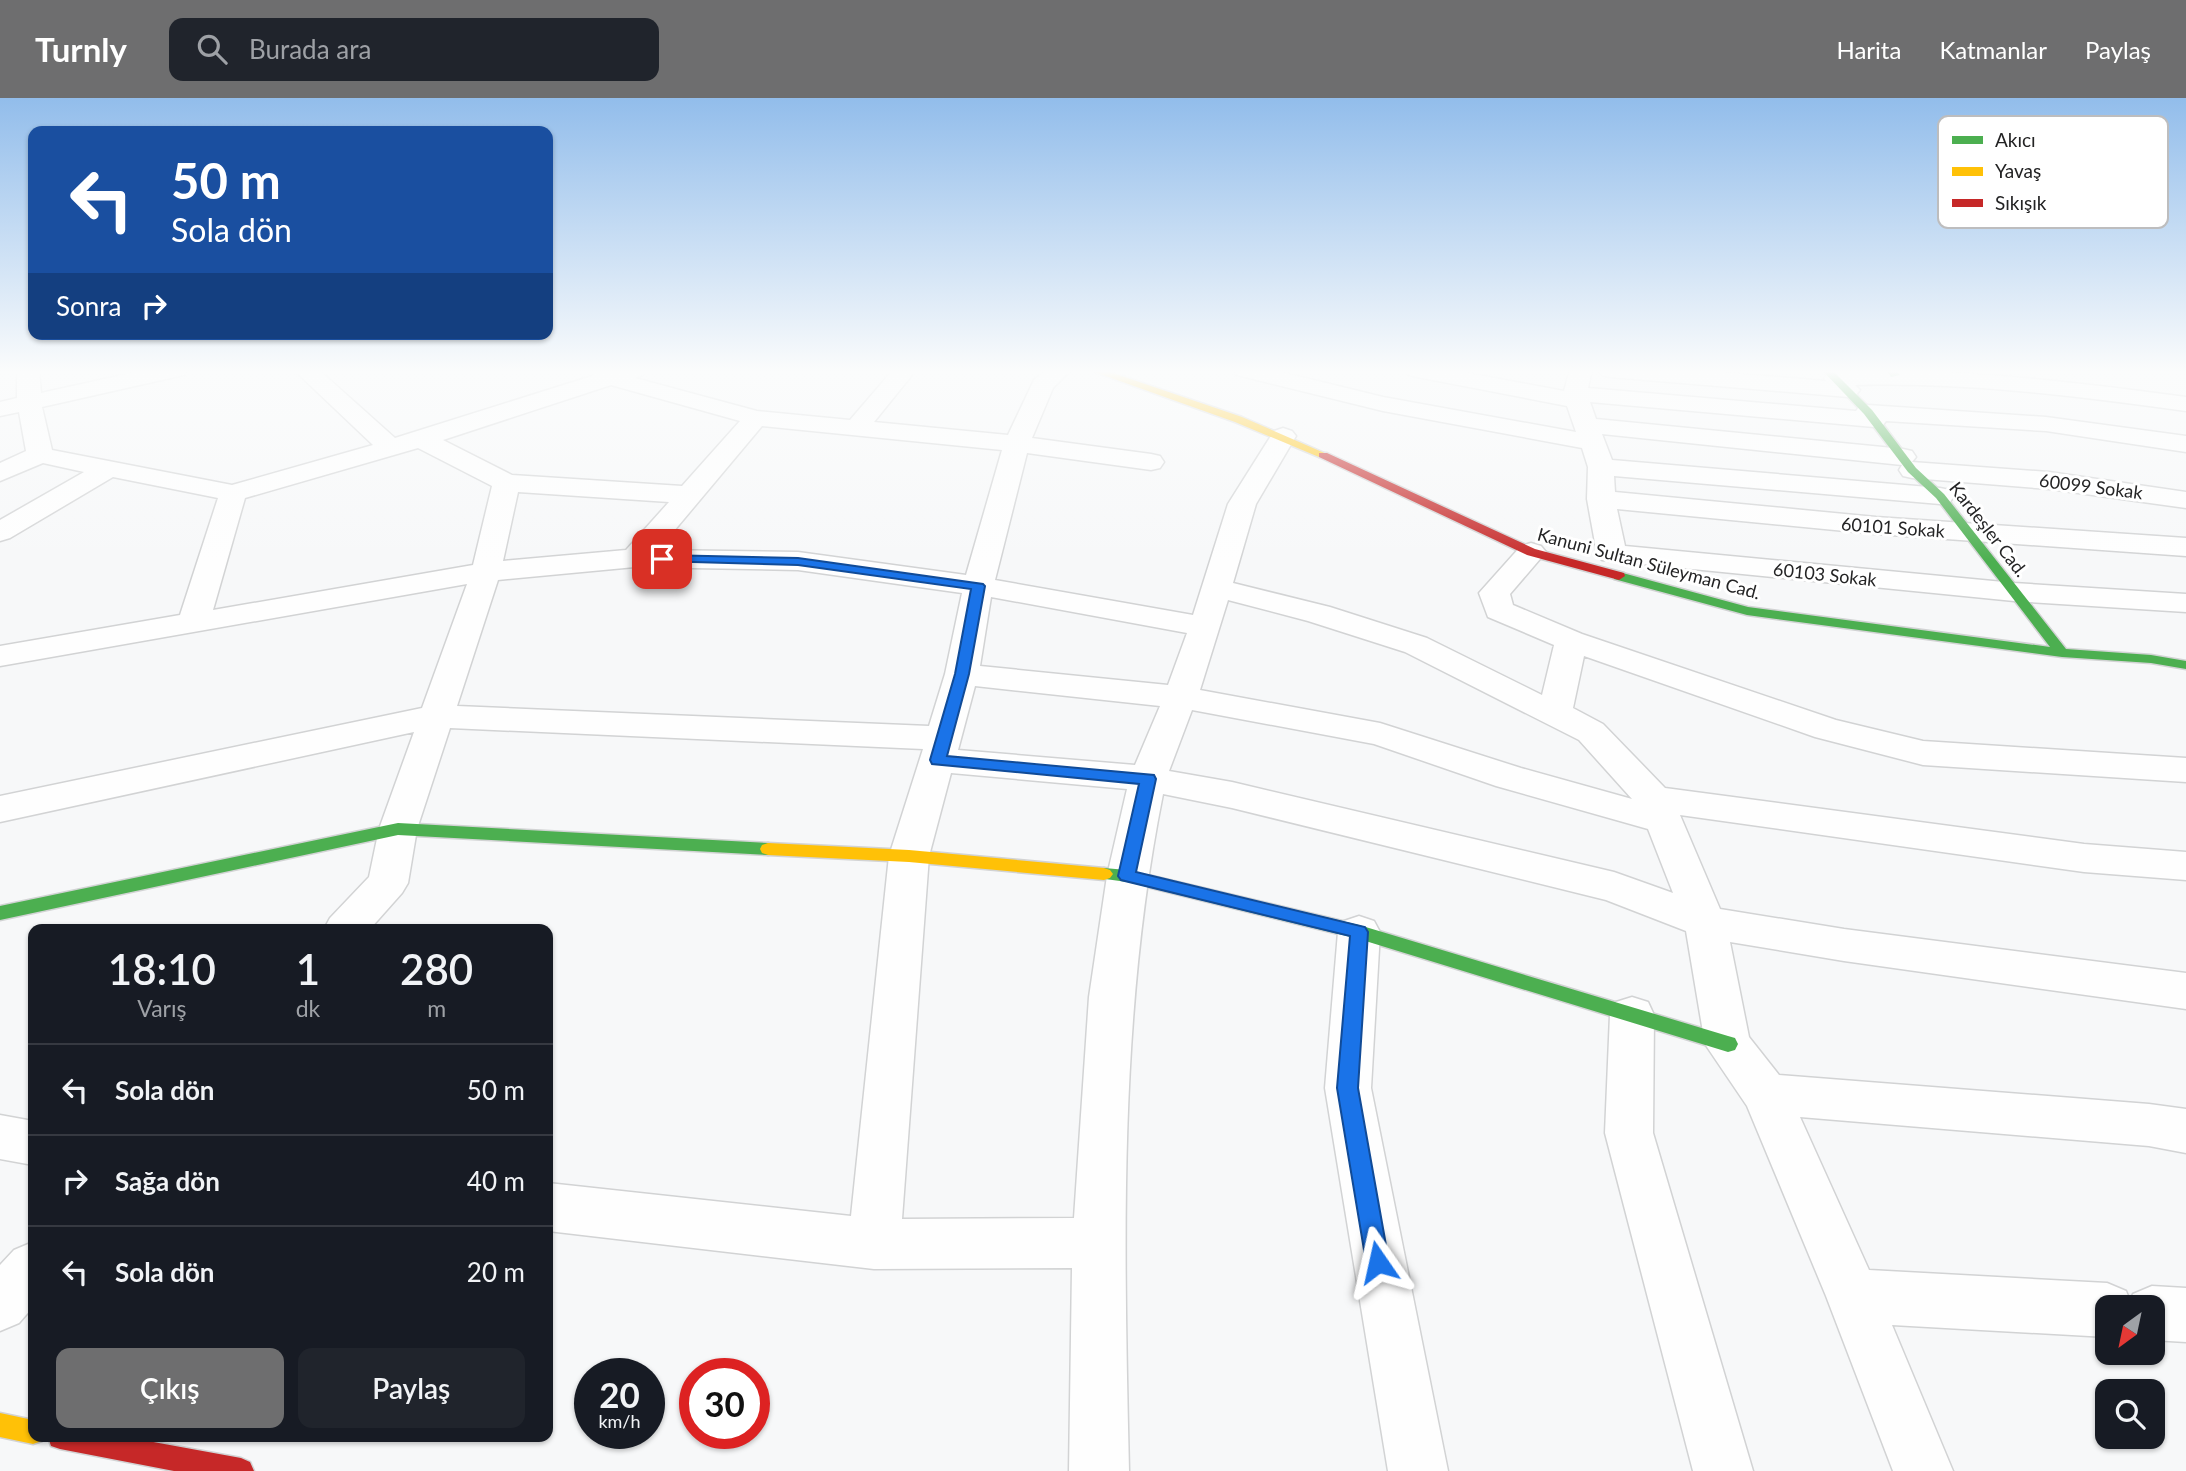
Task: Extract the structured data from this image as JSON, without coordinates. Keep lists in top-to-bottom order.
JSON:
{
  "streets": {
    "street": [
      "60099 Sokak",
      "60101 Sokak",
      "Kardeşler Cad.",
      "Kanuni Sultan Süleyman Cad.",
      "60103 Sokak"
    ]
  },
  "crossings": [
    ["60099 Sokak", "Kardeşler Cad."],
    ["60101 Sokak", "Kardeşler Cad."],
    ["Kardeşler Cad.", "Kanuni Sultan Süleyman Cad."],
    ["Kardeşler Cad.", "60103 Sokak"],
    ["Kanuni Sultan Süleyman Cad.", "60103 Sokak"]
  ],
  "legend": ["Akıcı", "Yavaş", "Sıkışık"],
  "north": "bottom left",
  "page": {
    "header": "Turnly",
    "search": "Burada ara",
    "nav": ["Harita", "Katmanlar", "Paylaş"],
    "turn": ["50 m", "Sola dön"],
    "then": "Sonra",
    "eta": [
      "18:10",
      "Varış",
      "1",
      "dk",
      "280",
      "m"
    ],
    "list": [
      {
        "name": "Sola dön",
        "value": "50 m"
      },
      {
        "name": "Sağa dön",
        "value": "40 m"
      },
      {
        "name": "Sola dön",
        "value": "20 m"
      }
    ],
    "buttons": ["Çıkış", "Paylaş"],
    "speed": "20 km/h",
    "limit": "30"
  }
}
